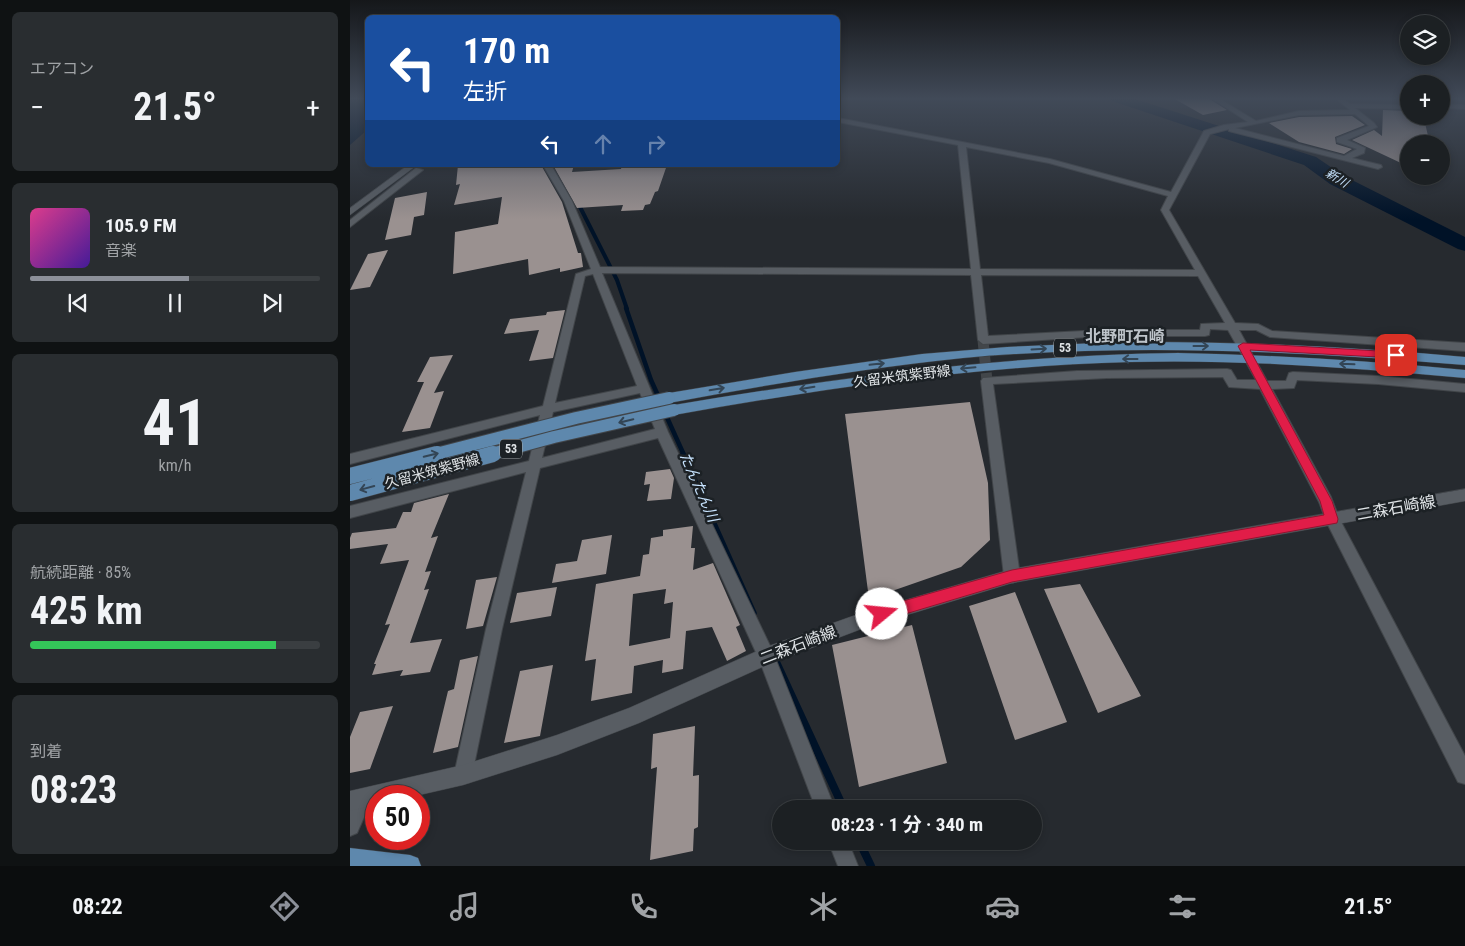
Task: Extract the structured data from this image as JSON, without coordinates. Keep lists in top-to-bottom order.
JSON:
{
  "streets": {
    "main road": ["53", "久留米筑紫野線", "二森石崎線"]
  },
  "districts": ["北野町石崎"],
  "water": ["新川", "たんたん川"],
  "page": {
    "tile": [
      "エアコン",
      ["41", "km/h"],
      ["航続距離 · 85%", "425 km"],
      ["到着", "08:23"]
    ],
    "map_buttons": ["+", "−"],
    "turn": ["170 m", "左折"],
    "heat": ["−", "21.5°", "+"],
    "song": ["105.9 FM", "音楽"],
    "limit": "50",
    "trip": "08:23 · 1 分 · 340 m",
    "tabs": ["08:22", "21.5°"]
  }
}
